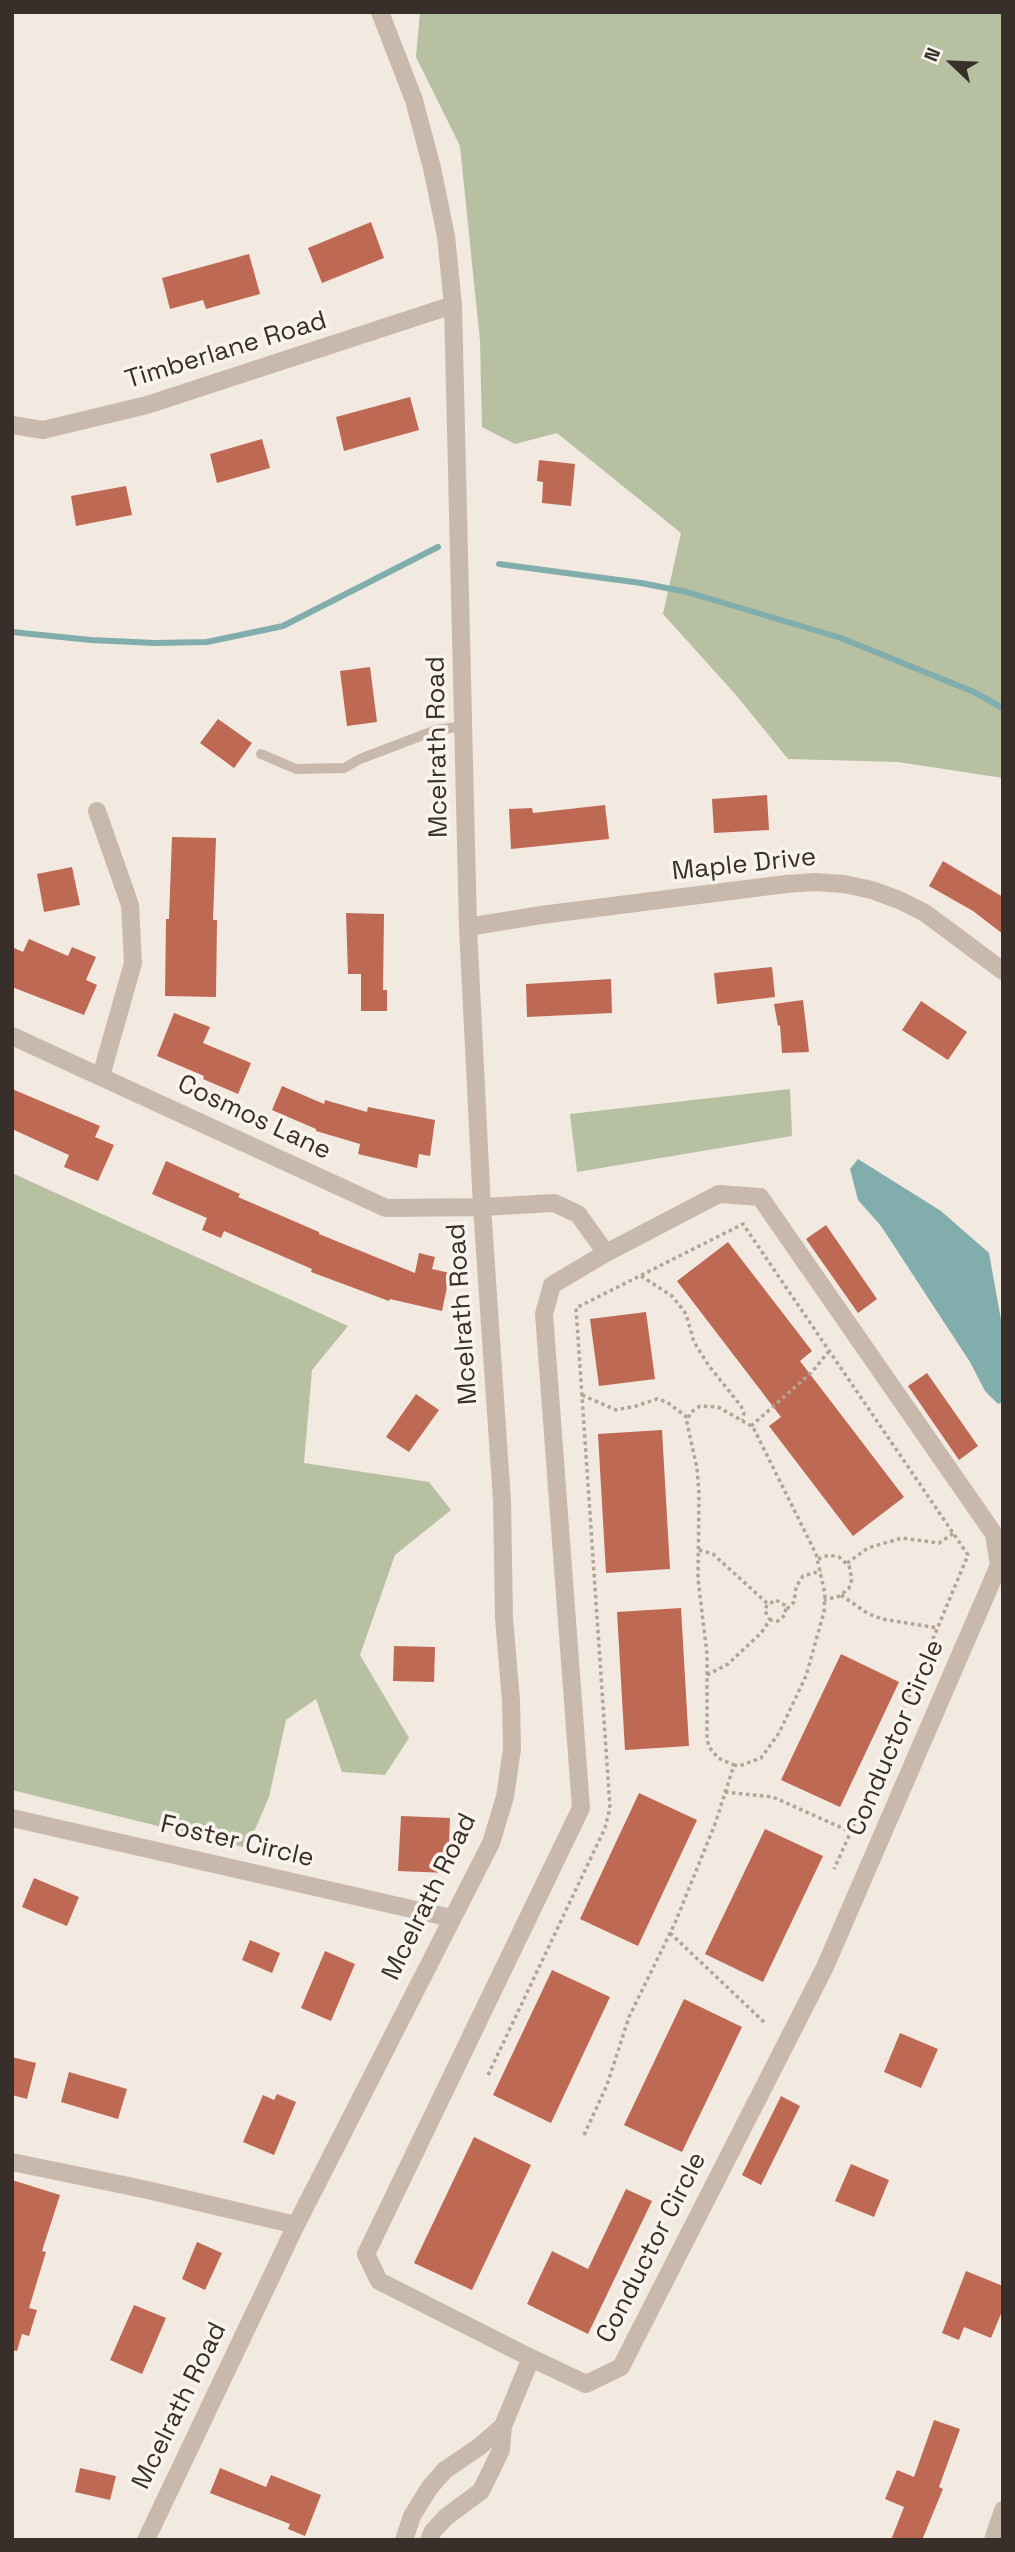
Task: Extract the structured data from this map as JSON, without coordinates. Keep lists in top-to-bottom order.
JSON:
{
  "streets": {
    "street": [
      "Timberlane Road",
      "Mcelrath Road",
      "Maple Drive",
      "Cosmos Lane",
      "Conductor Circle",
      "Foster Circle"
    ]
  },
  "crossings": [
    ["Timberlane Road", "Mcelrath Road"],
    ["Mcelrath Road", "Maple Drive"],
    ["Mcelrath Road", "Cosmos Lane"],
    ["Mcelrath Road", "Foster Circle"]
  ],
  "north": "top left"
}
